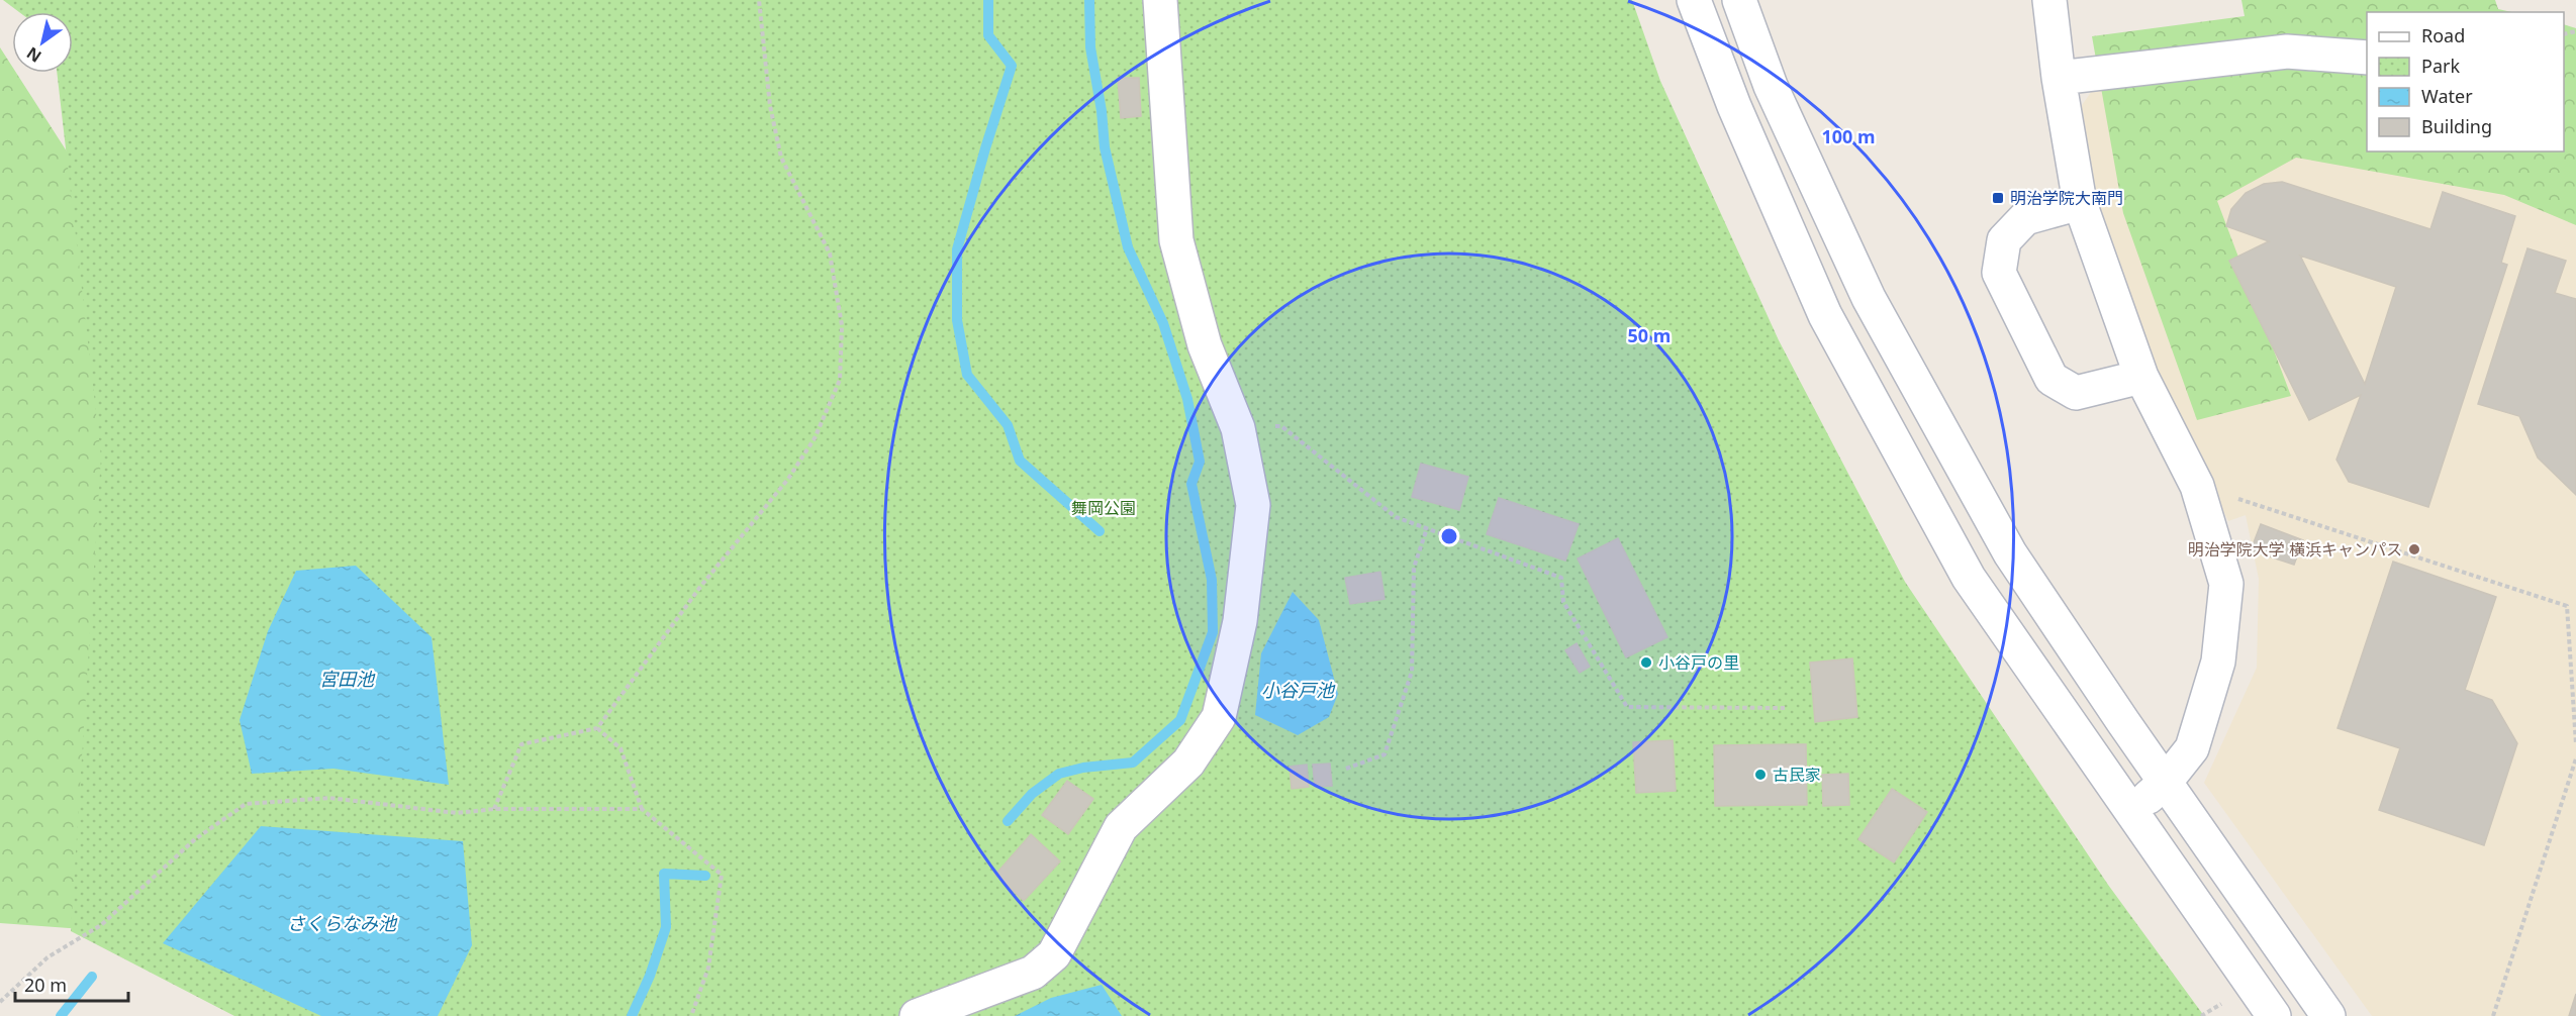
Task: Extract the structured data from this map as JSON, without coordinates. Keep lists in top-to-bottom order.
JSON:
{
  "water": ["宮田池", "小谷戸池", "さくらなみ池"],
  "parks": ["舞岡公園"],
  "places": {
    "transit": ["明治学院大南門"],
    "other": ["明治学院大学 横浜キャンパス", "小谷戸の里", "古民家"]
  },
  "legend": [
    "Road",
    "Park",
    "Water",
    "Building"
  ],
  "scale_bar": "20 m",
  "north": "bottom left",
  "rings": ["100 m", "50 m"]
}
